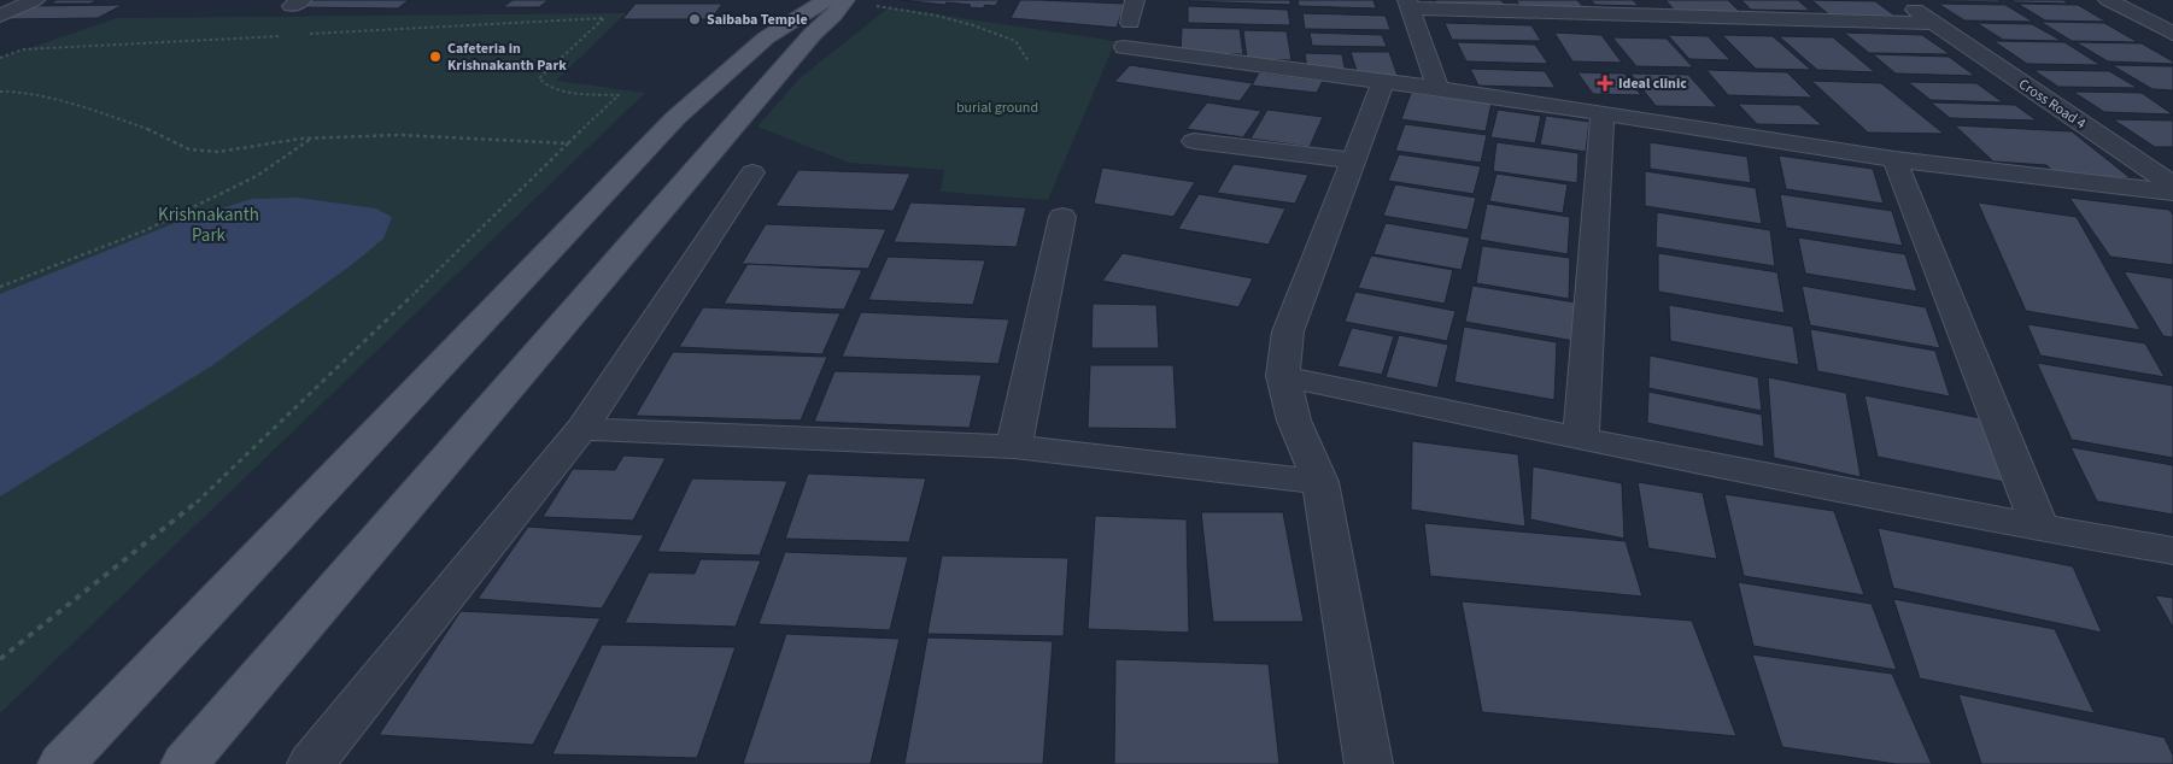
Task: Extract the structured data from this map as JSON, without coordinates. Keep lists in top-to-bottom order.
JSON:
{
  "streets": {
    "street": ["Cross Road 4"]
  },
  "parks": ["burial ground", "Krishnakanth Park"],
  "places": {
    "other": ["Saibaba Temple", "Cafeteria in Krishnakanth Park"],
    "health": ["Ideal clinic"]
  }
}
